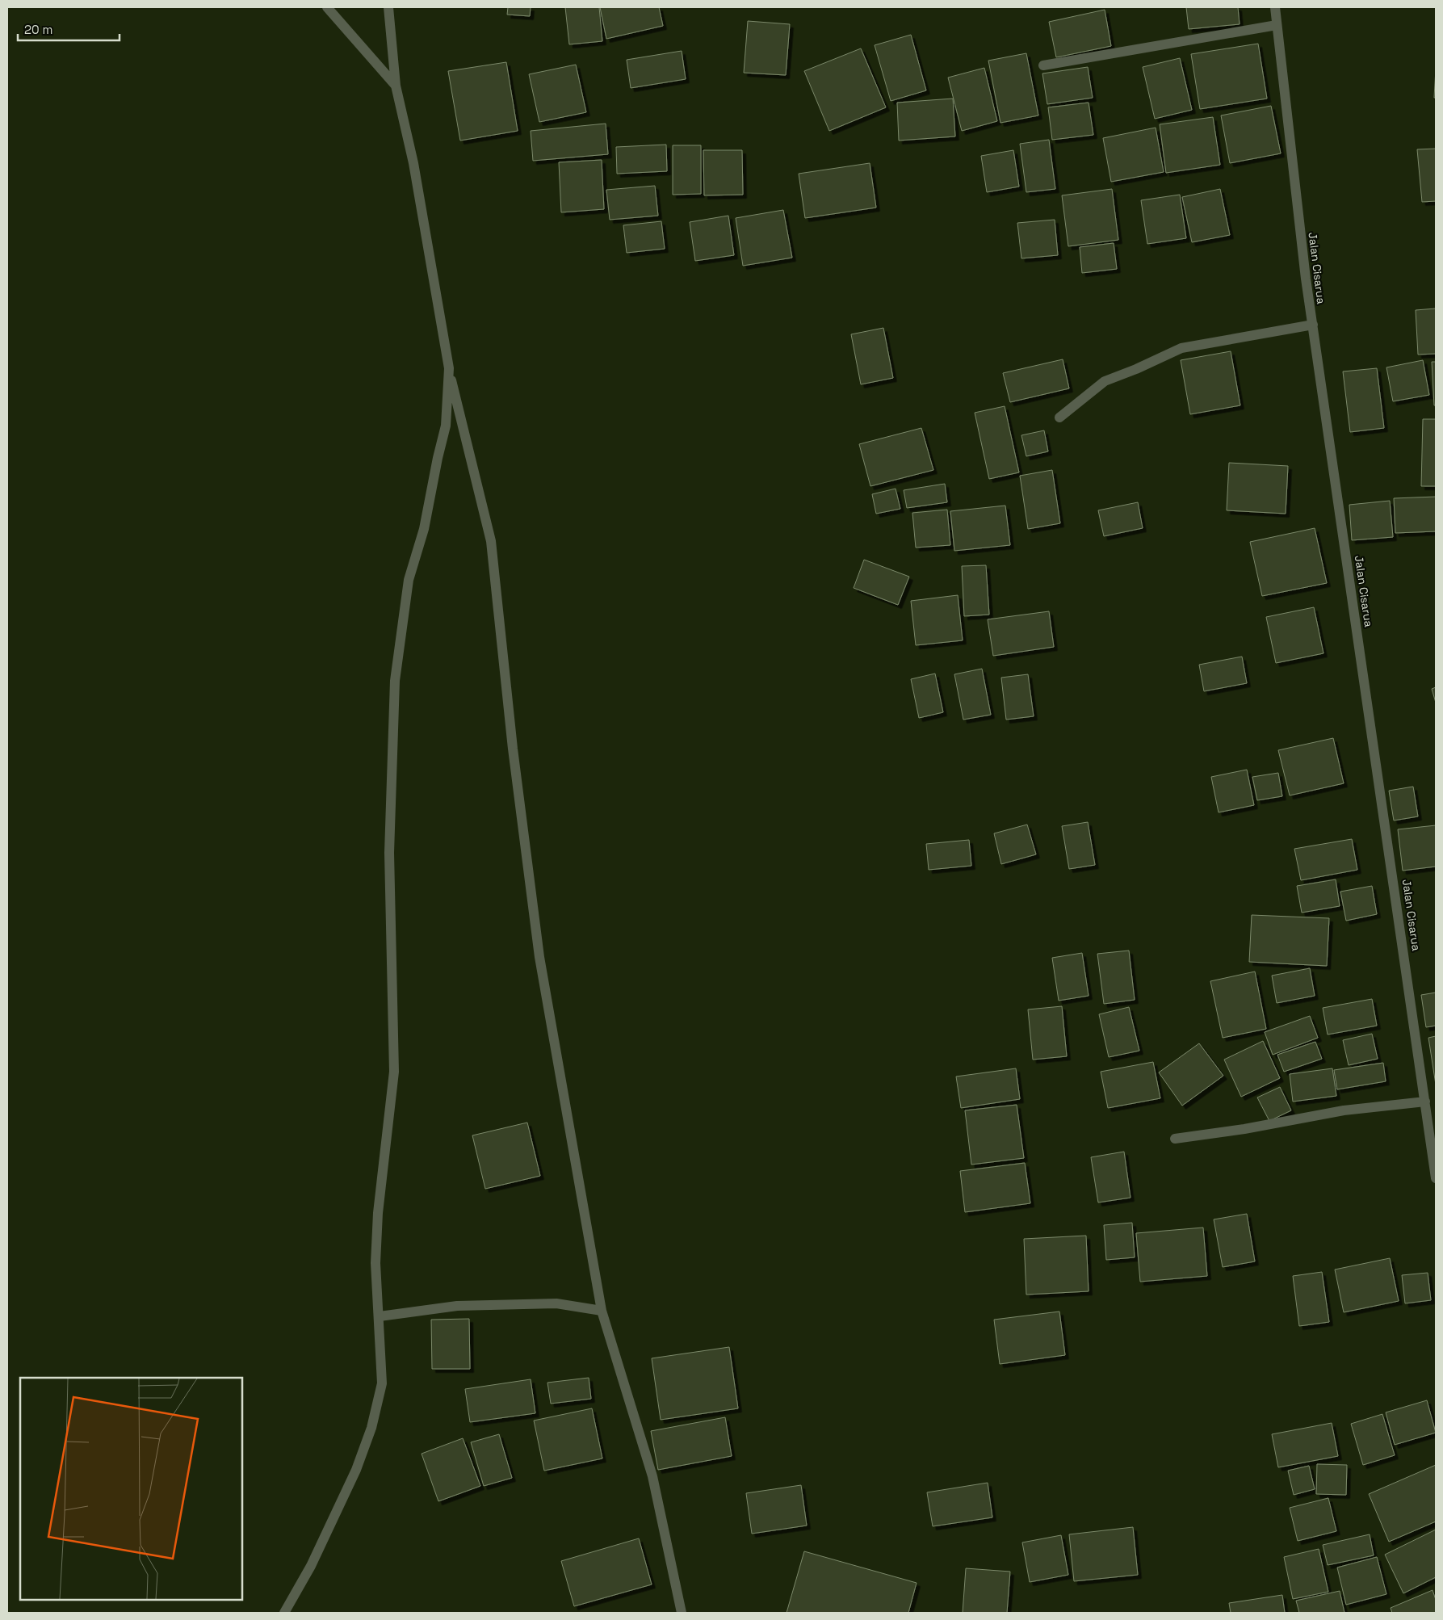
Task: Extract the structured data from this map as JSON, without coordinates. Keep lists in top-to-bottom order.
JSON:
{
  "streets": {
    "street": ["Jalan Cisarua"]
  },
  "scale_bar": "20 m"
}
